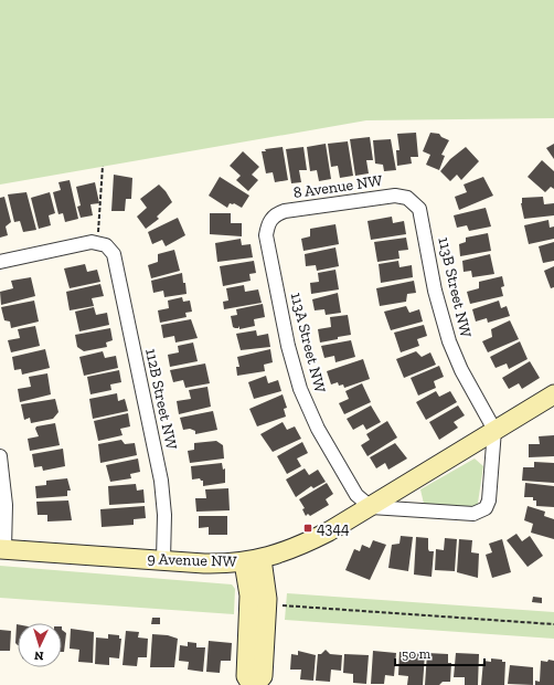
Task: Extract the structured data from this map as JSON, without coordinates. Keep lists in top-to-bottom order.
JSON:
{
  "streets": {
    "street": [
      "8 Avenue NW",
      "113B Street NW",
      "113A Street NW",
      "112B Street NW",
      "9 Avenue NW"
    ]
  },
  "crossings": [
    ["8 Avenue NW", "113B Street NW"],
    ["8 Avenue NW", "113A Street NW"],
    ["113B Street NW", "9 Avenue NW"],
    ["113A Street NW", "9 Avenue NW"],
    ["112B Street NW", "9 Avenue NW"]
  ],
  "places": {
    "transit": ["4344"]
  },
  "scale_bar": "50 m",
  "north": "bottom"
}
